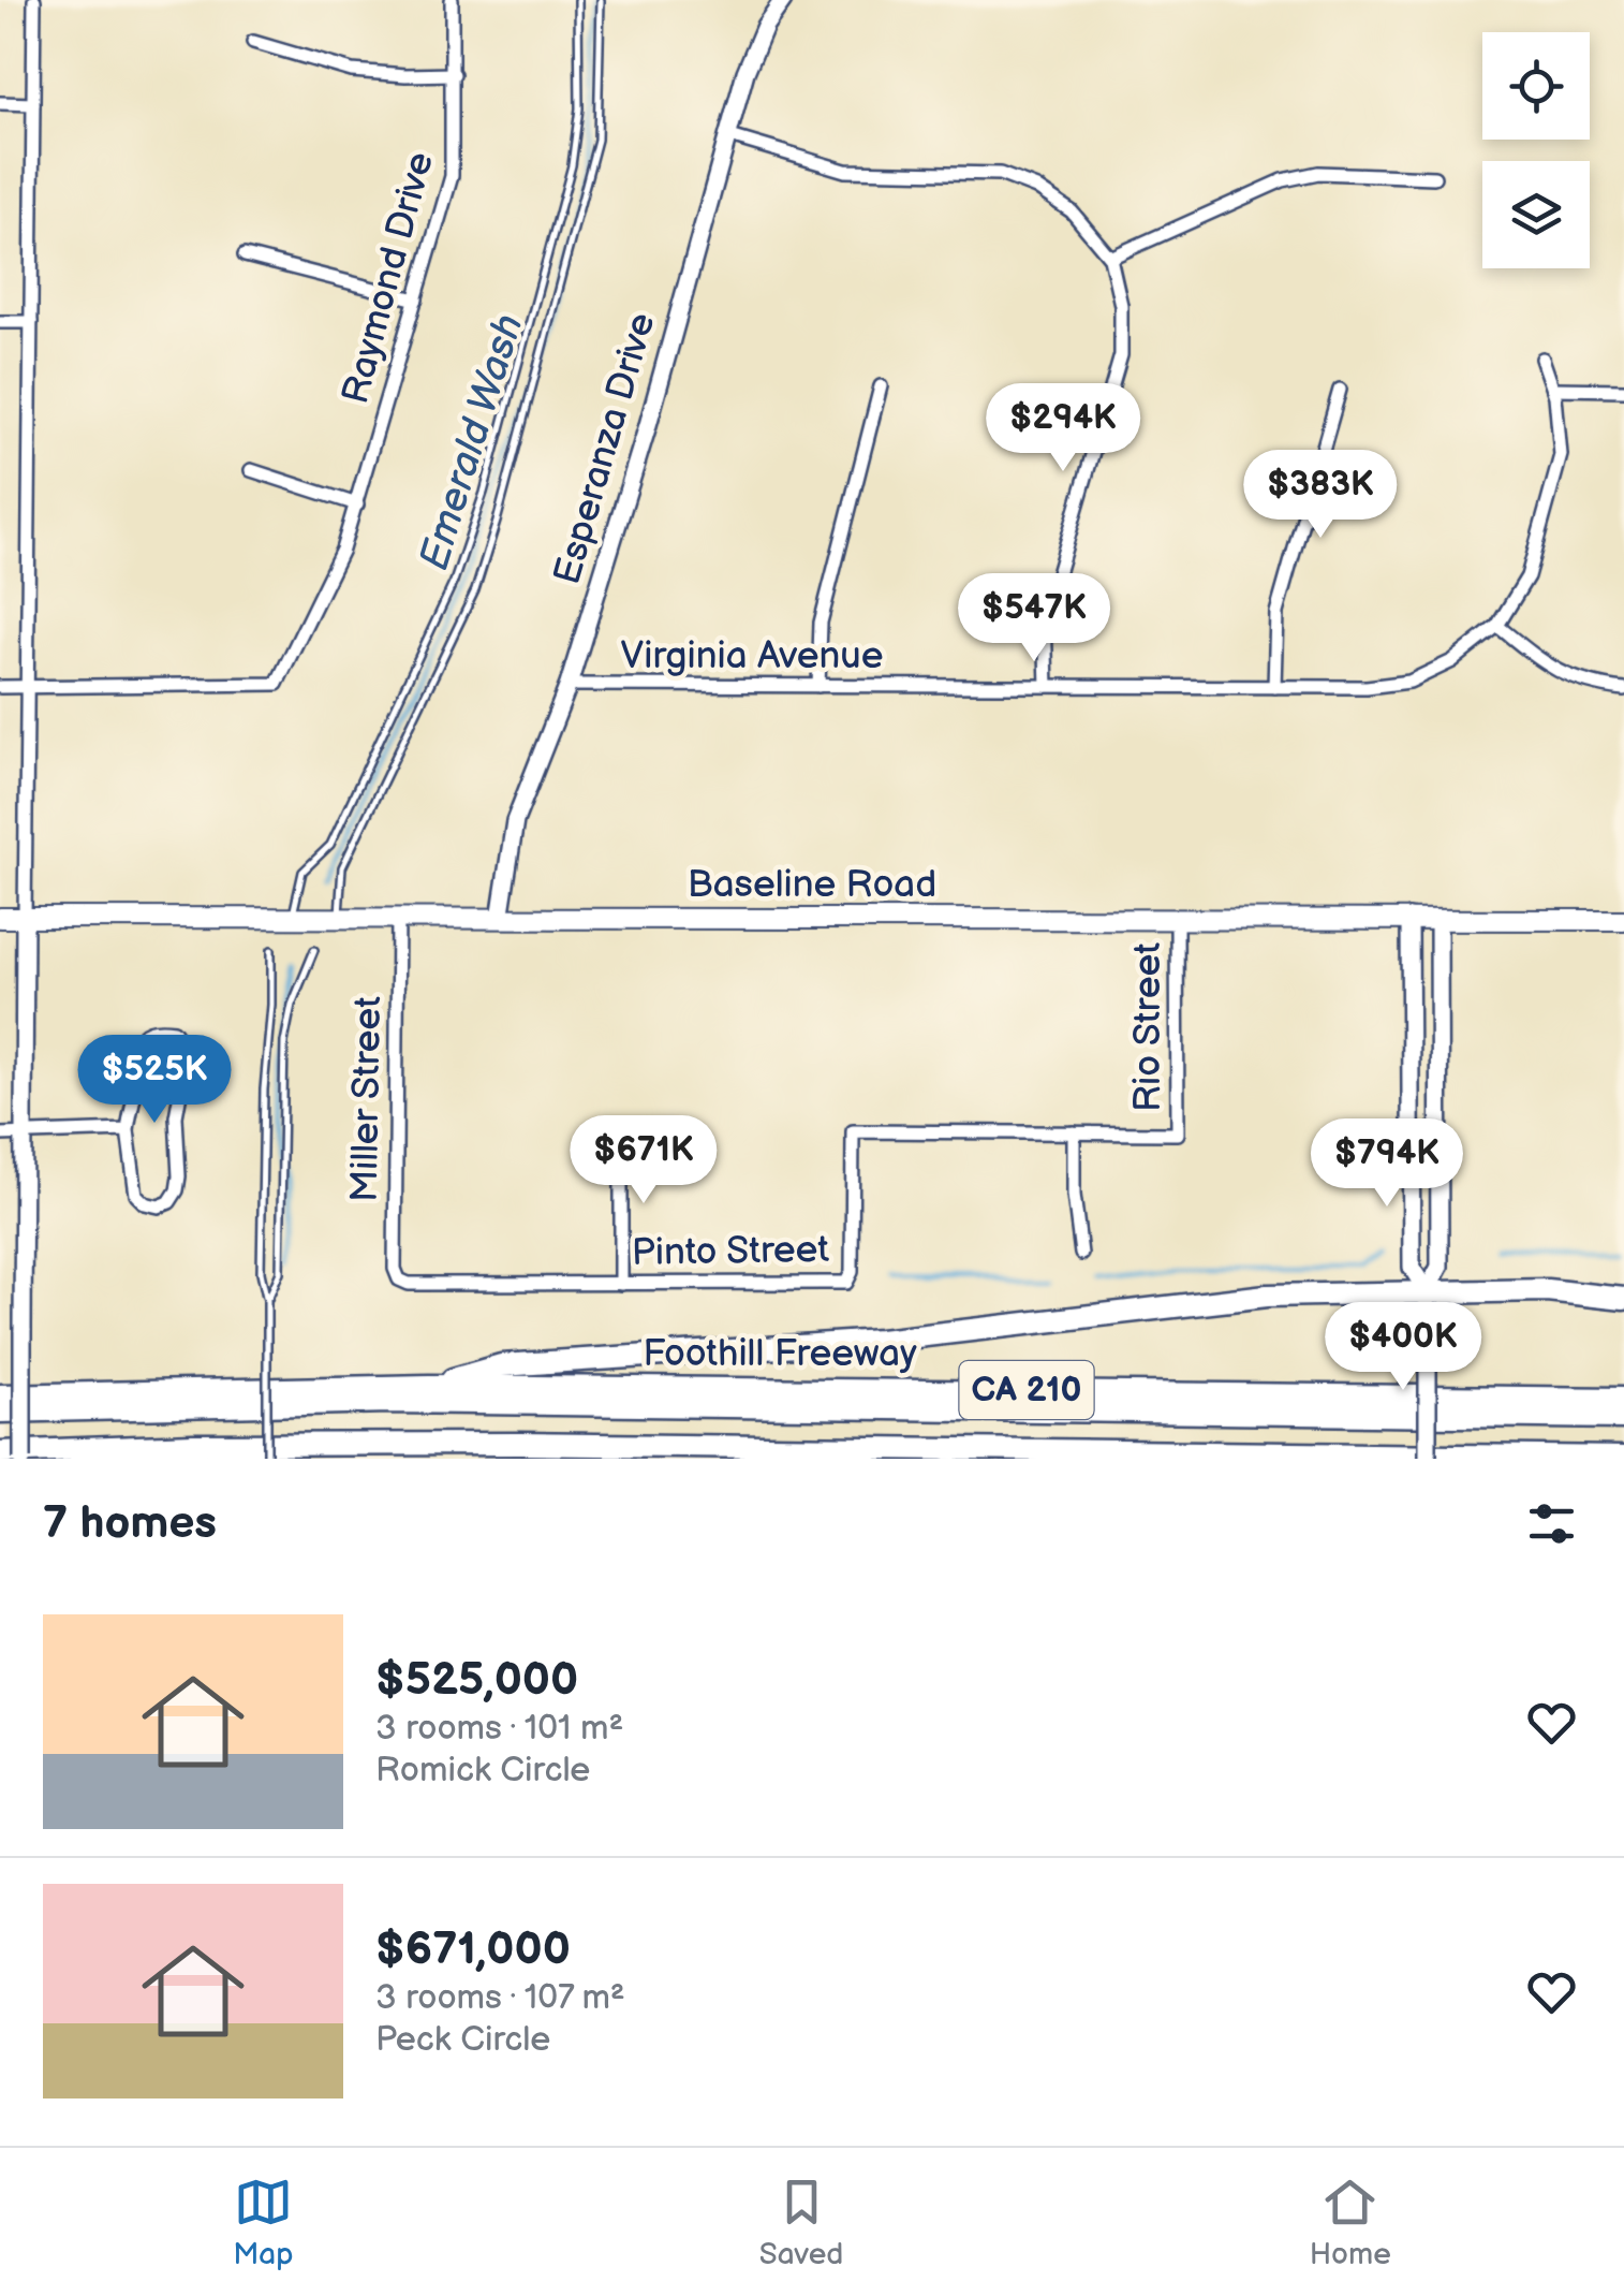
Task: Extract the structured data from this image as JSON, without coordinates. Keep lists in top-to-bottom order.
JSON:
{
  "streets": {
    "highway": ["Foothill Freeway", "CA 210"],
    "main road": ["Esperanza Drive", "Baseline Road"],
    "street": [
      "Raymond Drive",
      "Virginia Avenue",
      "Rio Street",
      "Miller Street",
      "Pinto Street"
    ]
  },
  "crossings": [
    ["Esperanza Drive", "Virginia Avenue"],
    ["Esperanza Drive", "Baseline Road"],
    ["Baseline Road", "Rio Street"],
    ["Baseline Road", "Miller Street"],
    ["Rio Street", "Pinto Street"],
    ["Miller Street", "Pinto Street"]
  ],
  "water": ["Emerald Wash"],
  "page": {
    "price": [
      "$294K",
      "$383K",
      "$547K",
      "$525K",
      "$671K",
      "$794K",
      "$400K"
    ],
    "heading": "7 homes",
    "list": [
      {
        "name": "$525,000",
        "note": "3 rooms · 101 m² · Romick Circle"
      },
      {
        "name": "$671,000",
        "note": "3 rooms · 107 m² · Peck Circle"
      }
    ],
    "tabs": ["Map", "Saved", "Home"]
  }
}
